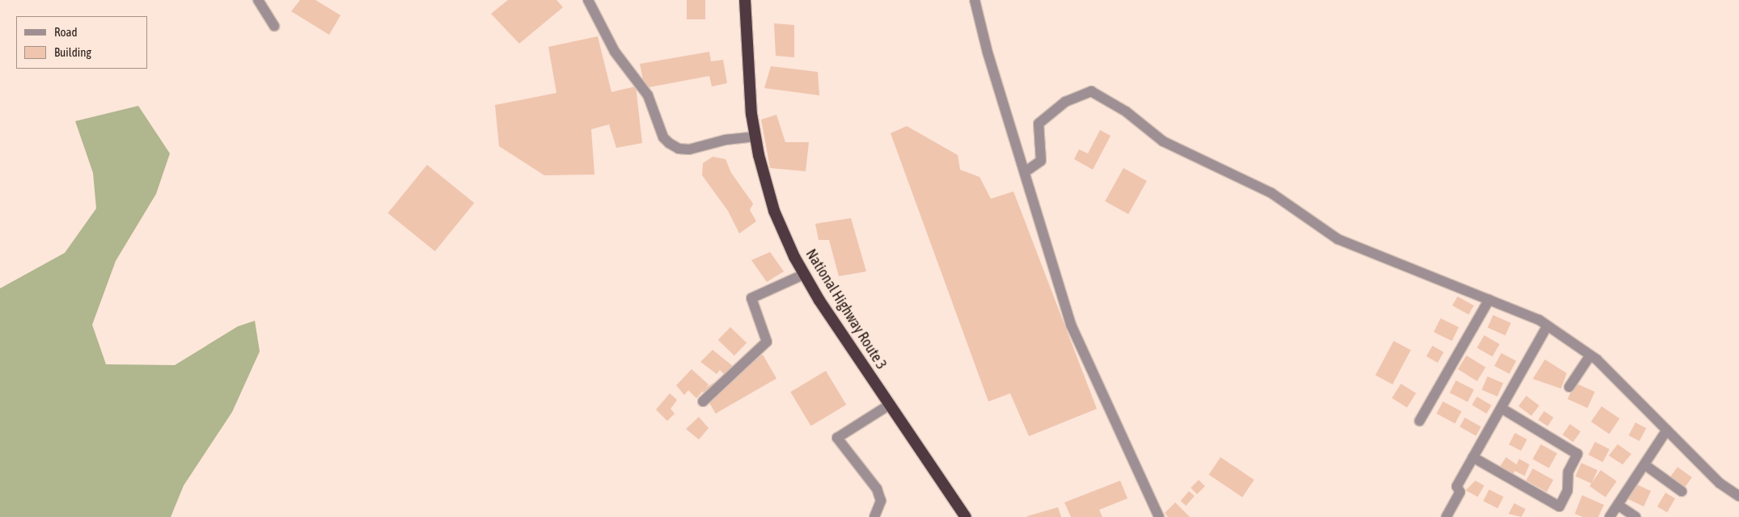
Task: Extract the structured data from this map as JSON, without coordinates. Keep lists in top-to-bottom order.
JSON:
{
  "streets": {
    "highway": ["National Highway Route 3"]
  },
  "legend": ["Road", "Building"]
}
